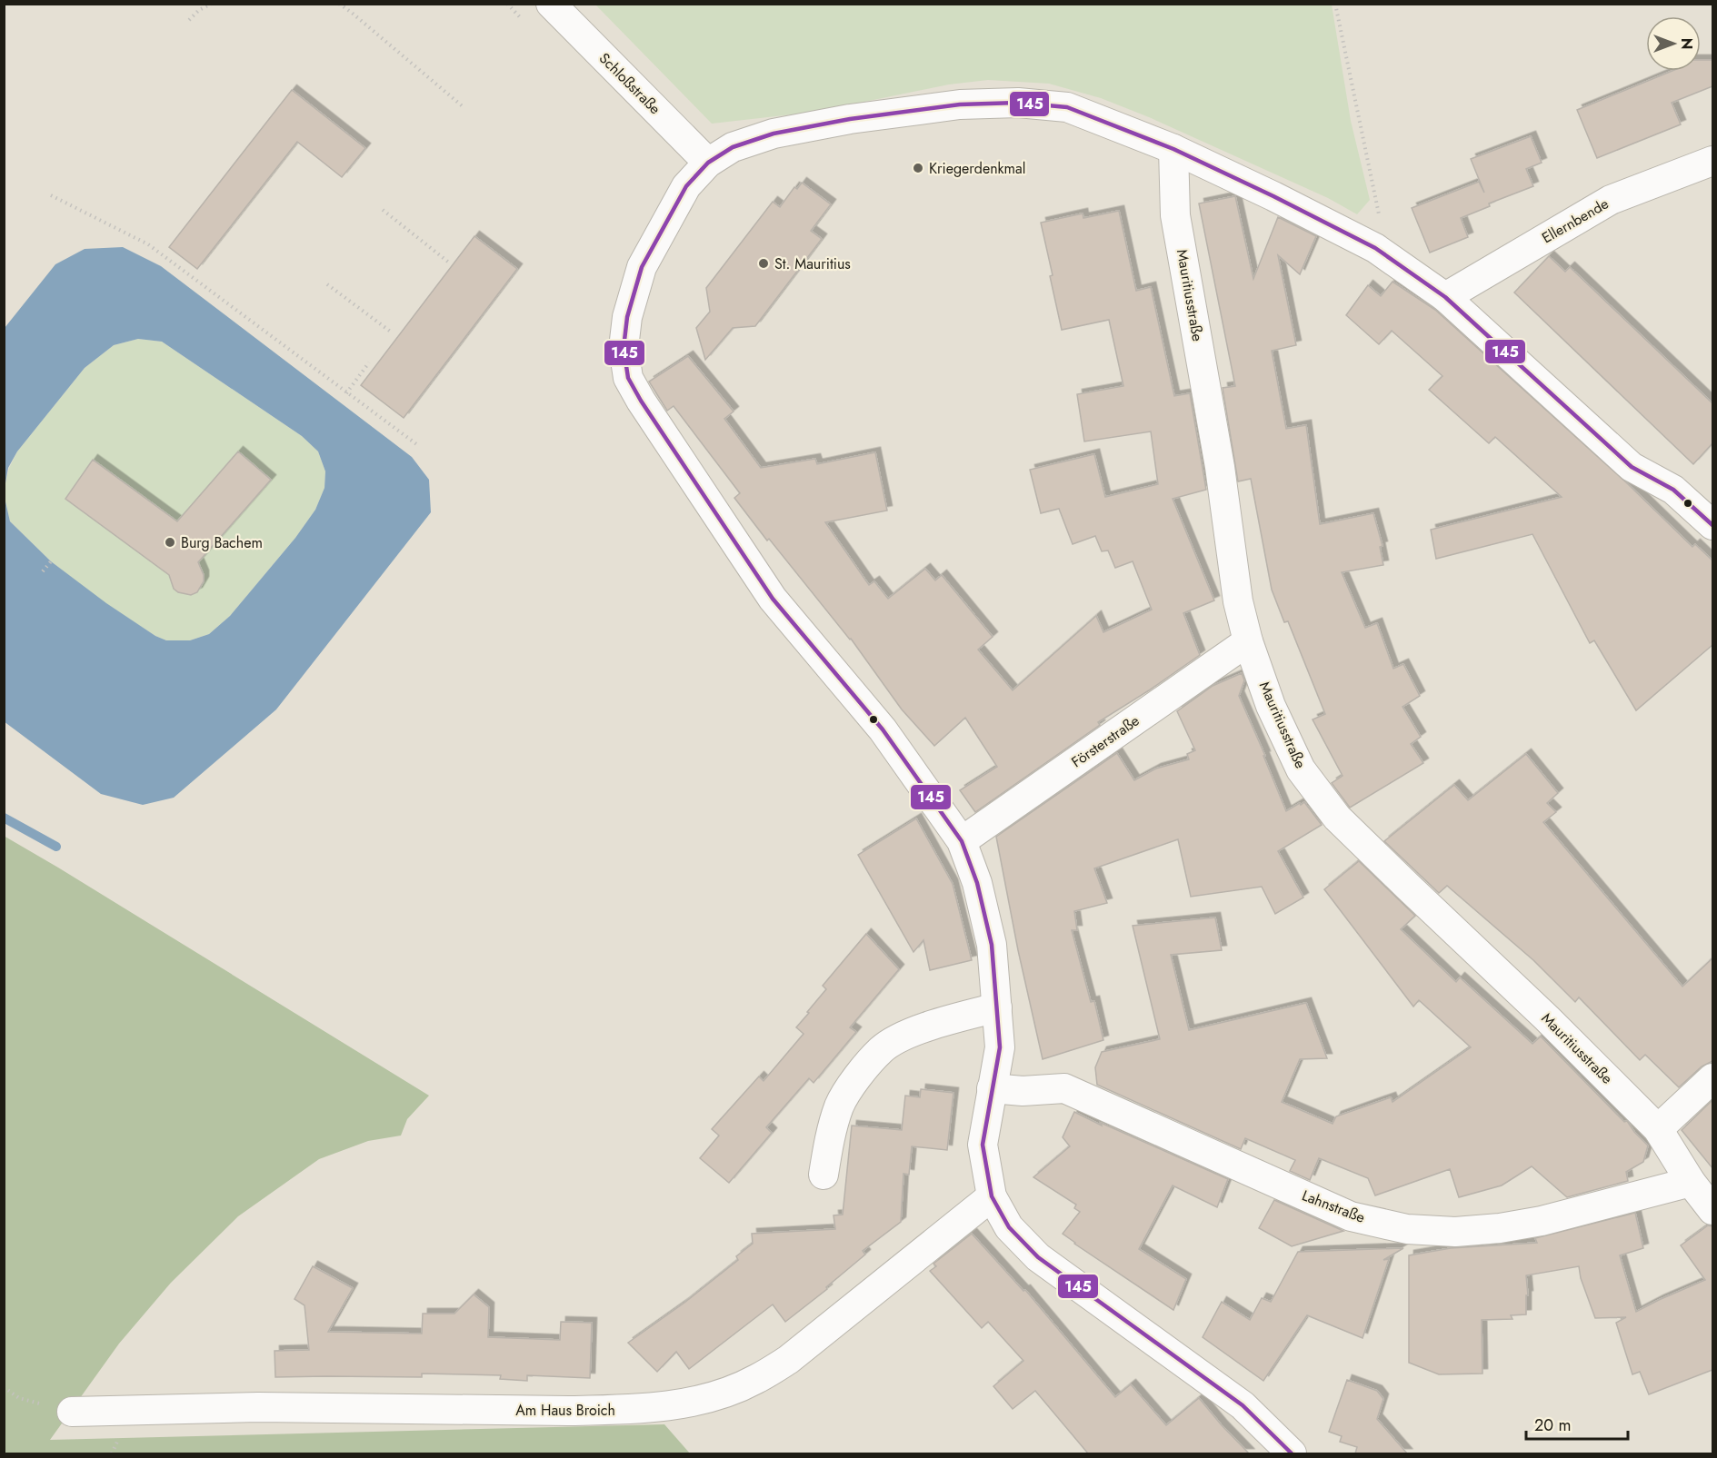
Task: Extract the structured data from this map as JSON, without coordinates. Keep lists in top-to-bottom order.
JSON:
{
  "streets": {
    "street": [
      "Schloßstraße",
      "Ellernbende",
      "Mauritiusstraße",
      "Försterstraße",
      "Lahnstraße",
      "Am Haus Broich"
    ]
  },
  "crossings": [
    ["Mauritiusstraße", "Försterstraße"],
    ["Mauritiusstraße", "Lahnstraße"]
  ],
  "places": ["Kriegerdenkmal", "St. Mauritius", "Burg Bachem"],
  "lines": ["transit line 145"],
  "scale_bar": "20 m",
  "north": "right"
}
